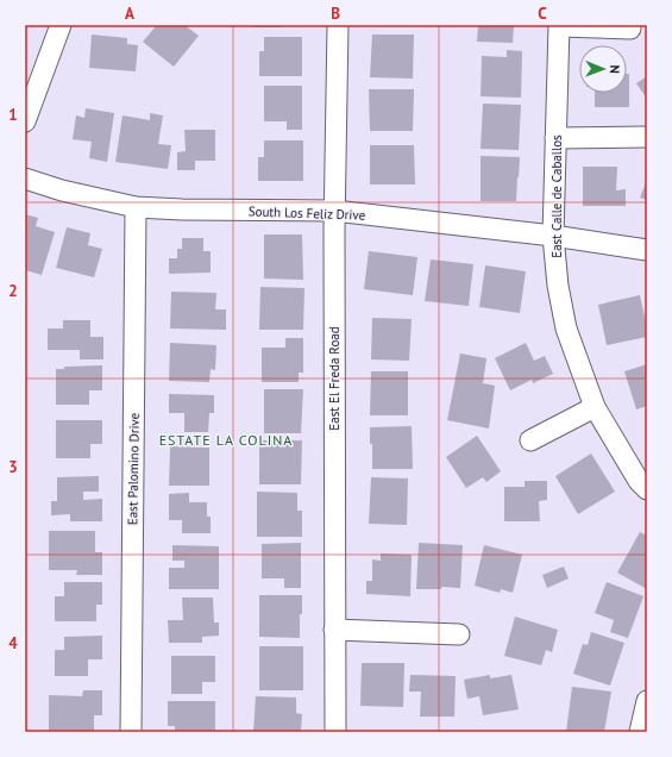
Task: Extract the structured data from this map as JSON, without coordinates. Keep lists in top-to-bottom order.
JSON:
{
  "streets": {
    "street": [
      "East Calle de Caballos",
      "South Los Feliz Drive",
      "East El Freda Road",
      "East Palomino Drive"
    ]
  },
  "crossings": [
    ["East Calle de Caballos", "South Los Feliz Drive"],
    ["South Los Feliz Drive", "East El Freda Road"],
    ["South Los Feliz Drive", "East Palomino Drive"]
  ],
  "districts": ["ESTATE LA COLINA"],
  "north": "right",
  "grid": {
    "columns": ["A", "B", "C"],
    "rows": [
      "1",
      "2",
      "3",
      "4"
    ]
  }
}
